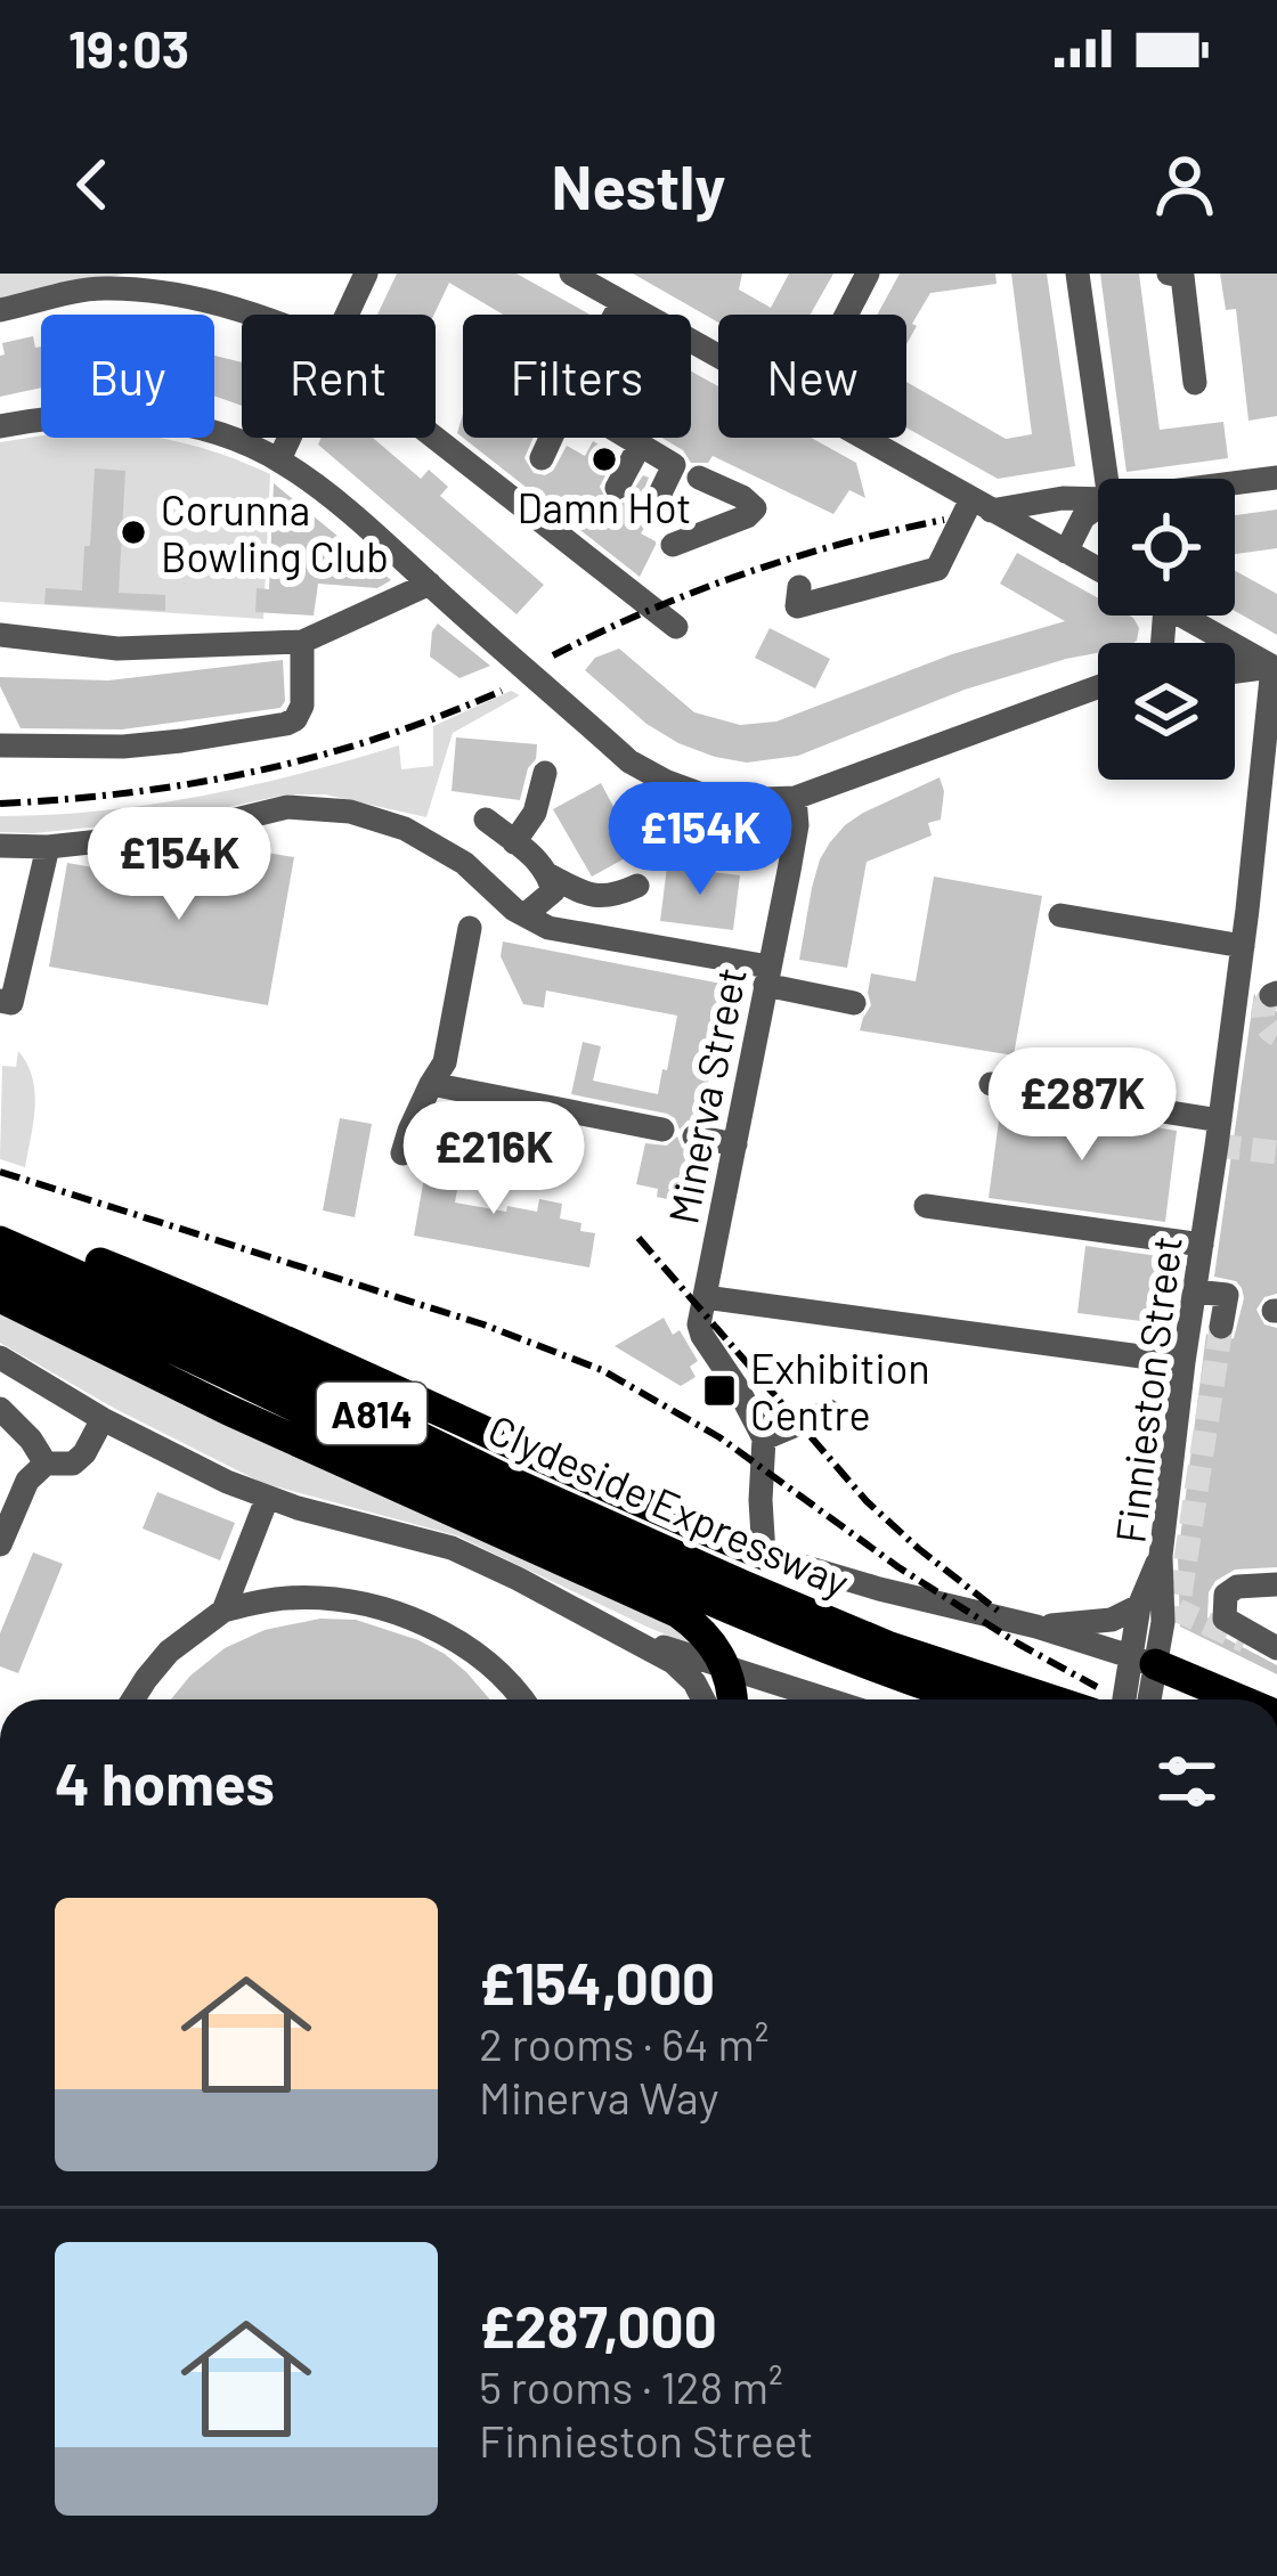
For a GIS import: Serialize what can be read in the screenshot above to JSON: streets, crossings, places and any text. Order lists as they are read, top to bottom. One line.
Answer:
{"streets":{"main road":["A814","Clydeside Expressway"],"street":["Minerva Street","Finnieston Street"]},"places":{"other":["Damn Hot","Corunna Bowling Club"],"transit":["Exhibition Centre"]},"page":{"status":"19:03","header":"Nestly","chip":["Buy","Rent","Filters","New"],"price":["£154K","£154K","£287K","£216K"],"heading":"4 homes","list":[{"name":"£154,000","note":"2 rooms · 64 m² · Minerva Way"},{"name":"£287,000","note":"5 rooms · 128 m² · Finnieston Street"}]}}
